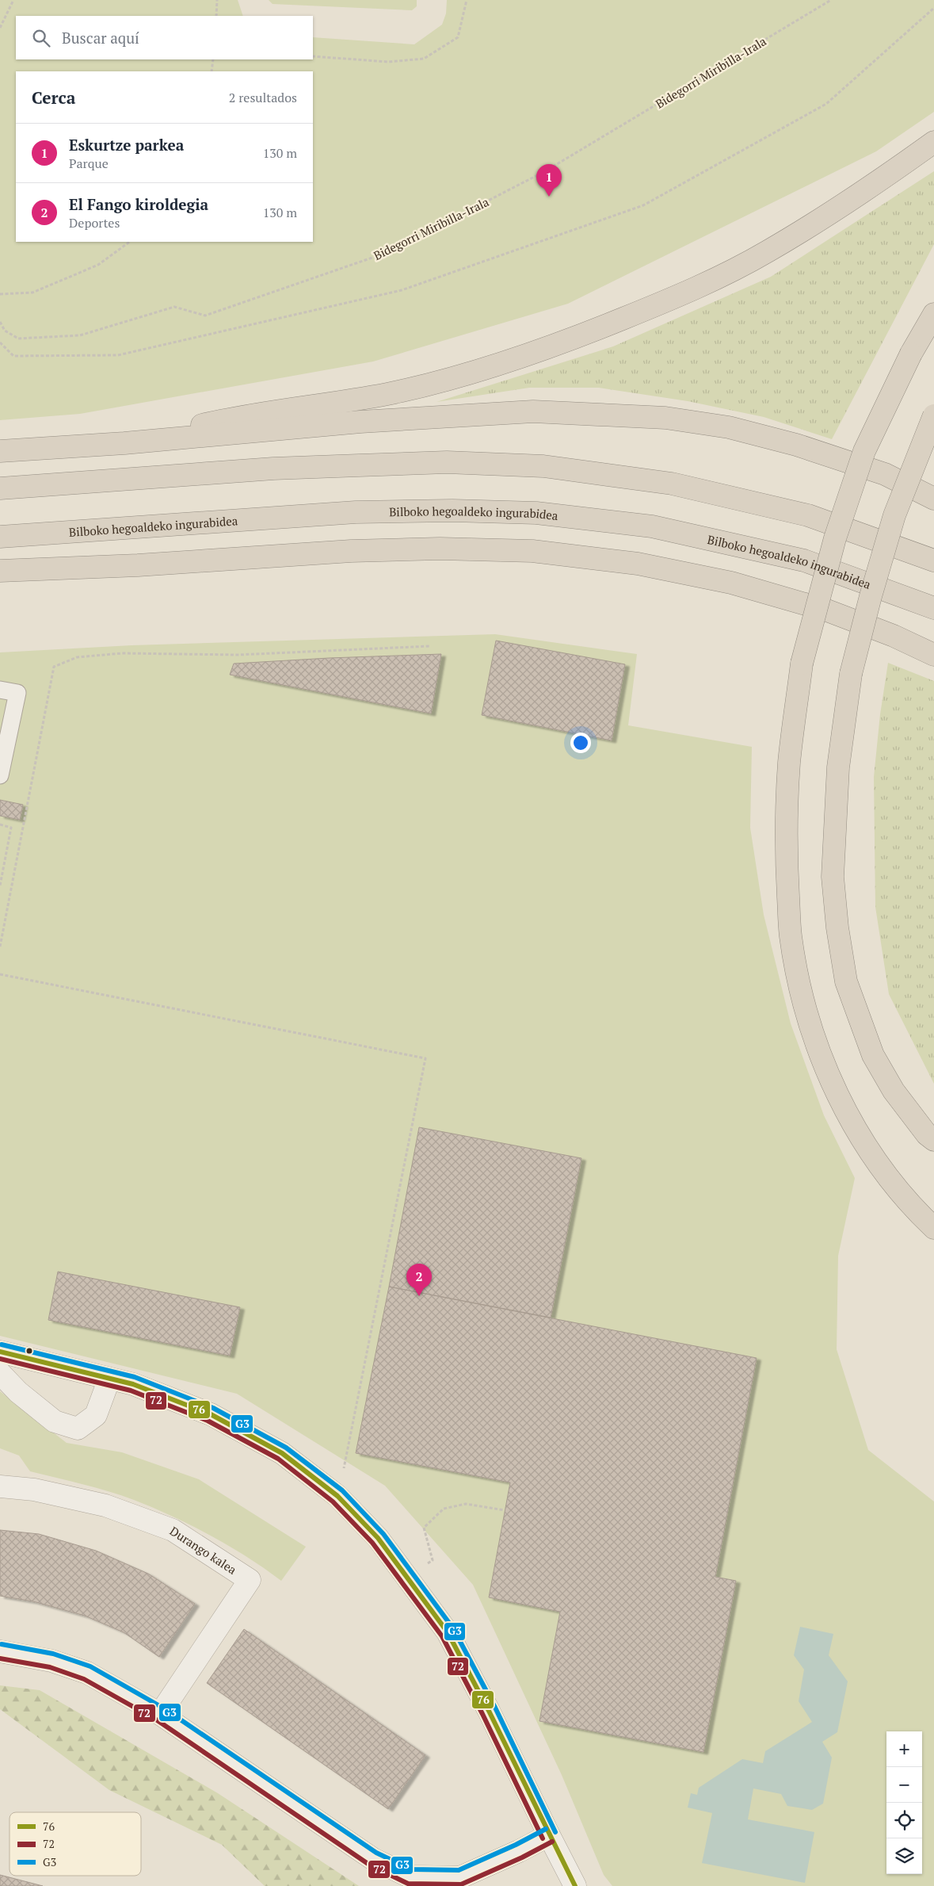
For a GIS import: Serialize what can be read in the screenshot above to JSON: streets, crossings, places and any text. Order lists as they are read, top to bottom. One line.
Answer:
{"streets":{"highway":["Bilboko hegoaldeko ingurabidea"],"street":["Durango kalea"],"path":["Bidegorri Miribilla-Irala"]},"lines":["transit line G3","transit line 76","transit line 72"],"legend":["76","72","G3"],"page":{"search":"Buscar aquí","heading":["Cerca","2 resultados"],"list":[{"mark":"1","name":"Eskurtze parkea","note":"Parque","value":"130 m"},{"mark":"2","name":"El Fango kiroldegia","note":"Deportes","value":"130 m"}],"pins":["1","2"],"map_buttons":["+","−"]}}
